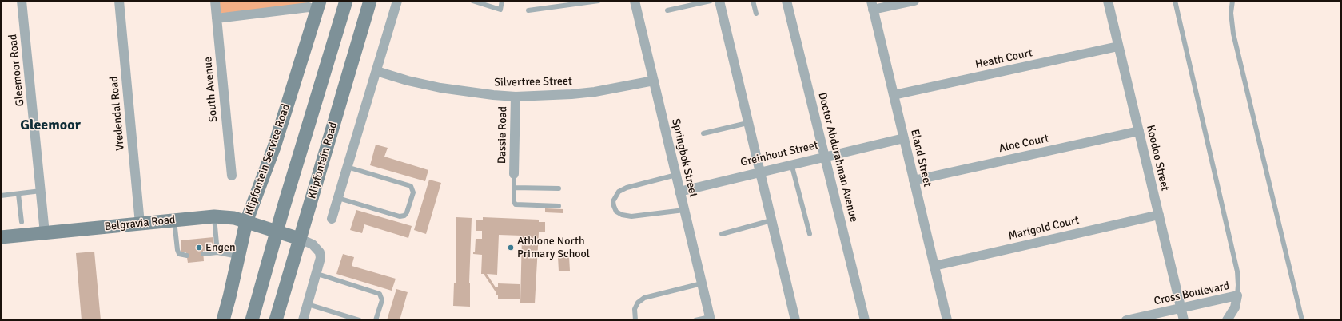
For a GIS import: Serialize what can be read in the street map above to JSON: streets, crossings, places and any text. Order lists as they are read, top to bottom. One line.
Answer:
{"streets":{"main road":["Klipfontein Service Road","Klipfontein Road","Belgravia Road"],"street":["Heath Court","Gleemoor Road","Silvertree Street","South Avenue","Vredendal Road","Dassie Road","Aloe Court","Greinhout Street","Doctor Abdurahman Avenue","Springbok Street","Eland Street","Koodoo Street","Marigold Court","Cross Boulevard"]},"crossings":[["Heath Court","Eland Street"],["Heath Court","Koodoo Street"],["Gleemoor Road","Belgravia Road"],["Silvertree Street","Dassie Road"],["Silvertree Street","Springbok Street"],["Vredendal Road","Belgravia Road"],["Aloe Court","Eland Street"],["Aloe Court","Koodoo Street"],["Greinhout Street","Doctor Abdurahman Avenue"],["Greinhout Street","Springbok Street"],["Greinhout Street","Eland Street"],["Eland Street","Marigold Court"],["Koodoo Street","Marigold Court"],["Koodoo Street","Cross Boulevard"],["Klipfontein Service Road","Belgravia Road"],["Klipfontein Road","Belgravia Road"]],"districts":["Gleemoor"],"places":["Engen","Athlone North Primary School"]}
